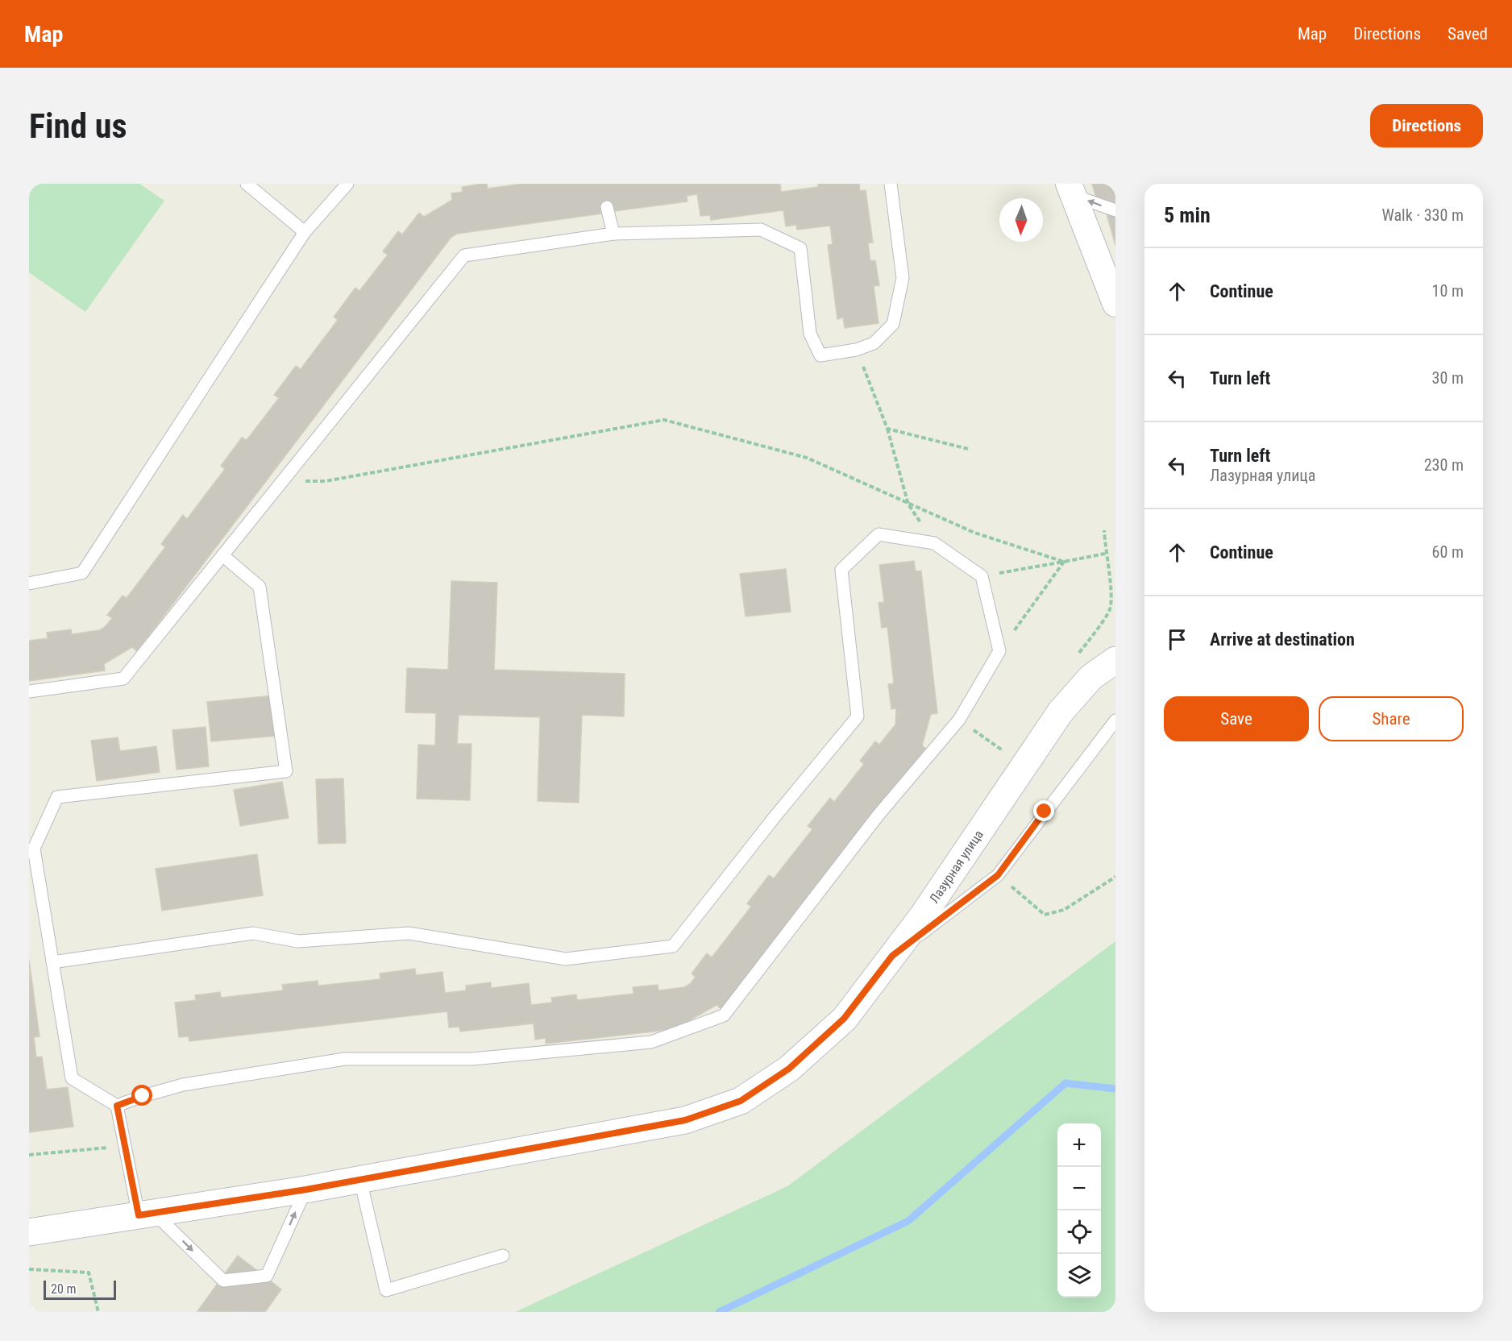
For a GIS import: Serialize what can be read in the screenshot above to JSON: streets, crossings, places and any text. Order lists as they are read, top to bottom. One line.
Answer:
{"streets":{"street":["Лазурная улица"]},"scale_bar":"20 m","north":"bottom","page":{"header":"Map","nav":["Map","Directions","Saved"],"buttons":["Directions",["Save","Share"]],"title":"Find us","heading":["5 min","Walk · 330 m"],"list":[["Continue","10 m"],["Turn left","30 m"],["Turn left","Лазурная улица","230 m"],["Continue","60 m"],"Arrive at destination"],"map_buttons":["+","−"],"scale":"20 m"}}
